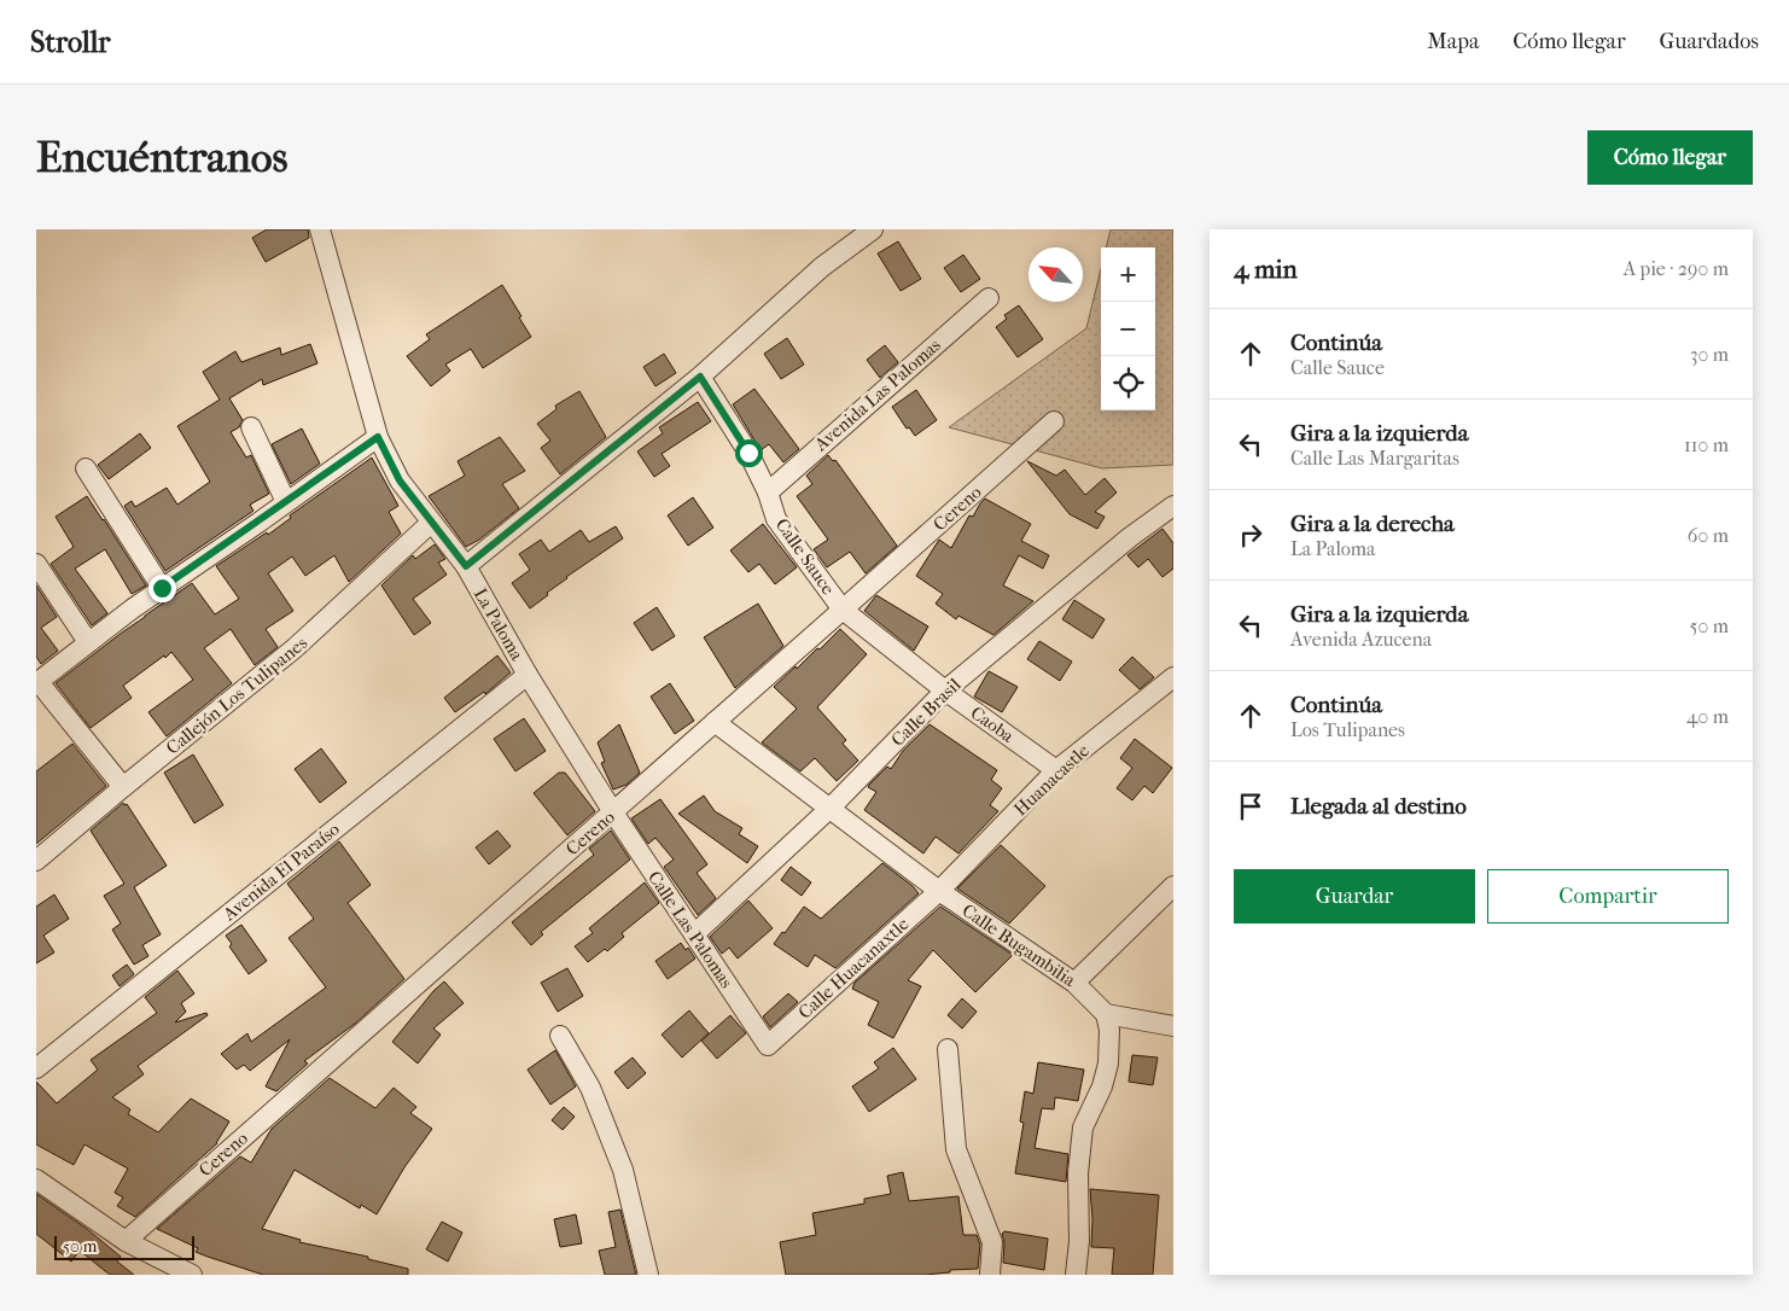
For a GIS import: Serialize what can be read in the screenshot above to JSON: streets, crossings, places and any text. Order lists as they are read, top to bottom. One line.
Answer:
{"streets":{"street":["Avenida Las Palomas","Cereno","Calle Sauce","La Paloma","Callejón Los Tulipanes","Calle Brasil","Caoba","Huanacastle","Avenida El Paraíso","Calle Las Palomas","Calle Bugambilia","Calle Huacanaxtle"]},"crossings":[["Avenida Las Palomas","Calle Sauce"],["Cereno","Calle Sauce"],["Cereno","La Paloma"],["Cereno","Caoba"],["Cereno","Calle Las Palomas"],["Cereno","Calle Bugambilia"],["Calle Sauce","Caoba"],["La Paloma","Callejón Los Tulipanes"],["La Paloma","Avenida El Paraíso"],["La Paloma","Calle Las Palomas"],["Calle Brasil","Caoba"],["Calle Brasil","Calle Las Palomas"],["Calle Brasil","Calle Bugambilia"],["Caoba","Huanacastle"],["Huanacastle","Calle Bugambilia"],["Huanacastle","Calle Huacanaxtle"],["Calle Las Palomas","Calle Huacanaxtle"],["Calle Bugambilia","Calle Huacanaxtle"]],"scale_bar":"50 m","north":"top left","page":{"header":"Strollr","nav":["Mapa","Cómo llegar","Guardados"],"buttons":["Cómo llegar",["Guardar","Compartir"]],"title":"Encuéntranos","heading":["4 min","A pie · 290 m"],"map_buttons":["+","−"],"list":[["Continúa","Calle Sauce","30 m"],["Gira a la izquierda","Calle Las Margaritas","110 m"],["Gira a la derecha","La Paloma","60 m"],["Gira a la izquierda","Avenida Azucena","50 m"],["Continúa","Los Tulipanes","40 m"],"Llegada al destino"],"scale":"50 m"}}
